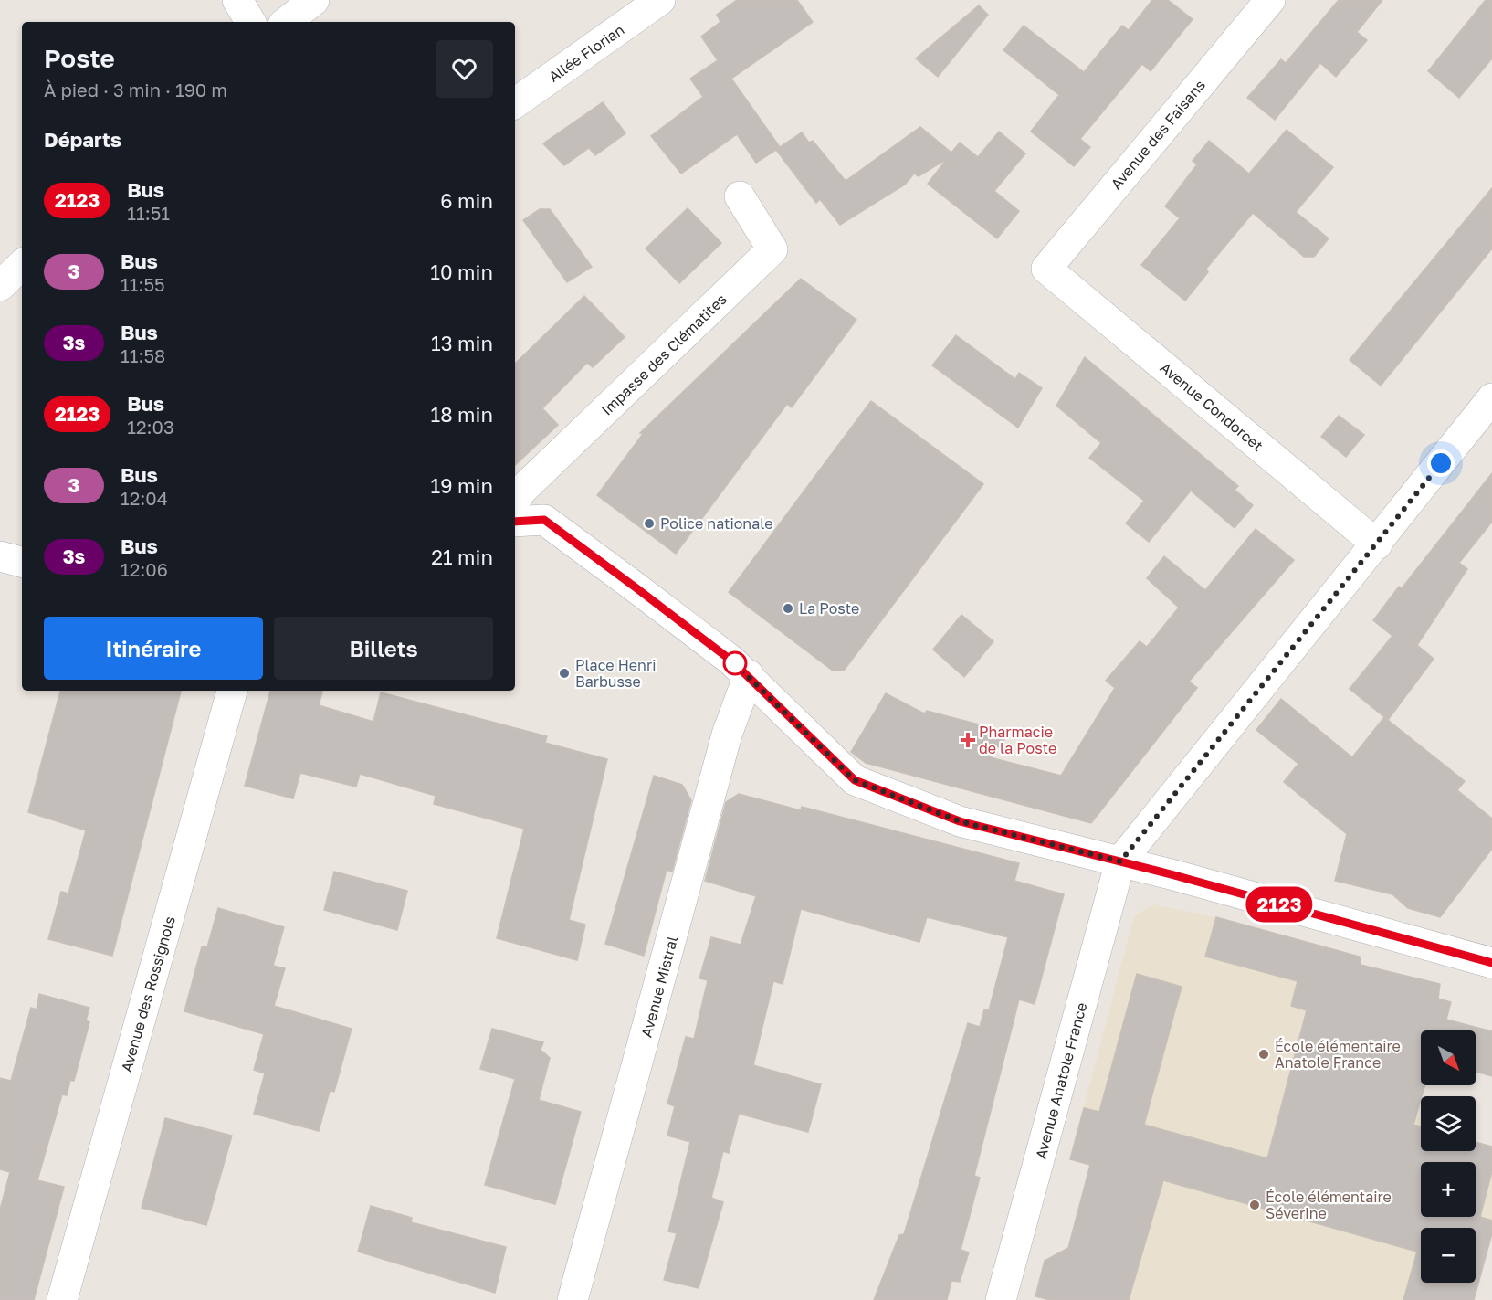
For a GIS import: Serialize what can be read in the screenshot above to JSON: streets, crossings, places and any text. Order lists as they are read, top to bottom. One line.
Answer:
{"streets":{"street":["Allée Florian","Avenue des Faisans","Impasse des Clématites","Avenue Condorcet","Avenue Mistral","Avenue des Rossignols","Avenue Anatole France"]},"crossings":[["Avenue des Faisans","Avenue Condorcet"]],"places":{"other":["Police nationale","La Poste","Place Henri Barbusse","École élémentaire Anatole France","École élémentaire Séverine"],"health":["Pharmacie de la Poste"]},"lines":["bus line 2123"],"north":"bottom right","page":{"on_map":"2123","heading":[["Poste","À pied · 3 min · 190 m"],"Départs"],"list":[{"mark":"2123","name":"Bus","note":"11:51","value":"6 min"},{"mark":"3","name":"Bus","note":"11:55","value":"10 min"},{"mark":"3s","name":"Bus","note":"11:58","value":"13 min"},{"mark":"2123","name":"Bus","note":"12:03","value":"18 min"},{"mark":"3","name":"Bus","note":"12:04","value":"19 min"},{"mark":"3s","name":"Bus","note":"12:06","value":"21 min"}],"buttons":["Itinéraire","Billets"],"map_buttons":["+","−"]}}
